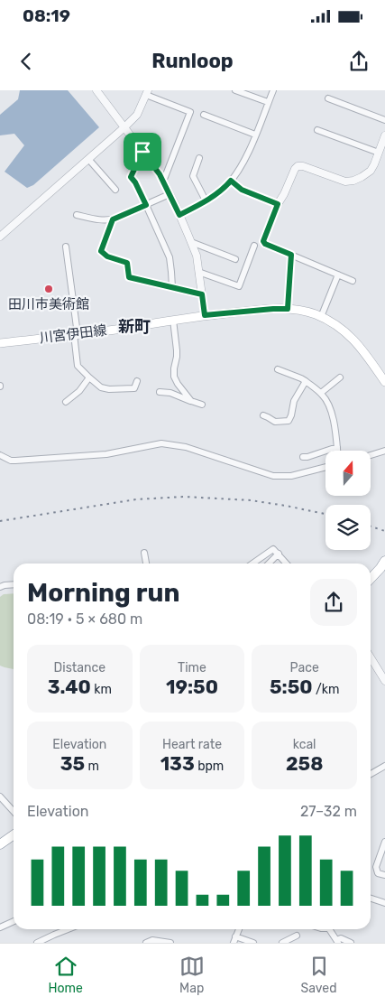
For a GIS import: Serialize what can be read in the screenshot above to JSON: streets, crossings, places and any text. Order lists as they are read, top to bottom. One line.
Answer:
{"streets":{"main road":["川宮伊田線"]},"districts":["新町"],"places":["田川市美術館"],"north":"top","page":{"status":"08:19","header":"Runloop","heading":["Morning run","08:19 · 5 × 680 m"],"stats":[["Distance","3.40 km"],["Time","19:50"],["Pace","5:50 /km"],["Elevation","35 m"],["Heart rate","133 bpm"],["kcal","258"]],"chart":["Elevation","27–32 m"],"tabs":["Home","Map","Saved"]}}
